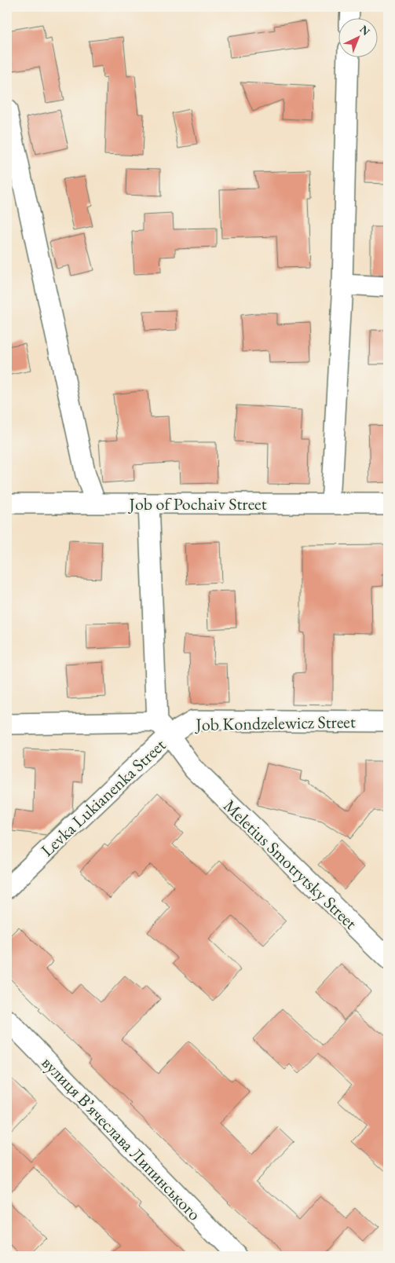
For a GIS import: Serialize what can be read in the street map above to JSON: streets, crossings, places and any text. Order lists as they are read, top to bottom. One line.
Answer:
{"streets":{"street":["Job of Pochaiv Street","Job Kondzelewicz Street","Levka Lukianenka Street","Meletius Smotrytsky Street","вулиця Вʼячеслава Липинського"]},"crossings":[["Job Kondzelewicz Street","Levka Lukianenka Street"],["Levka Lukianenka Street","Meletius Smotrytsky Street"]],"north":"top right"}
